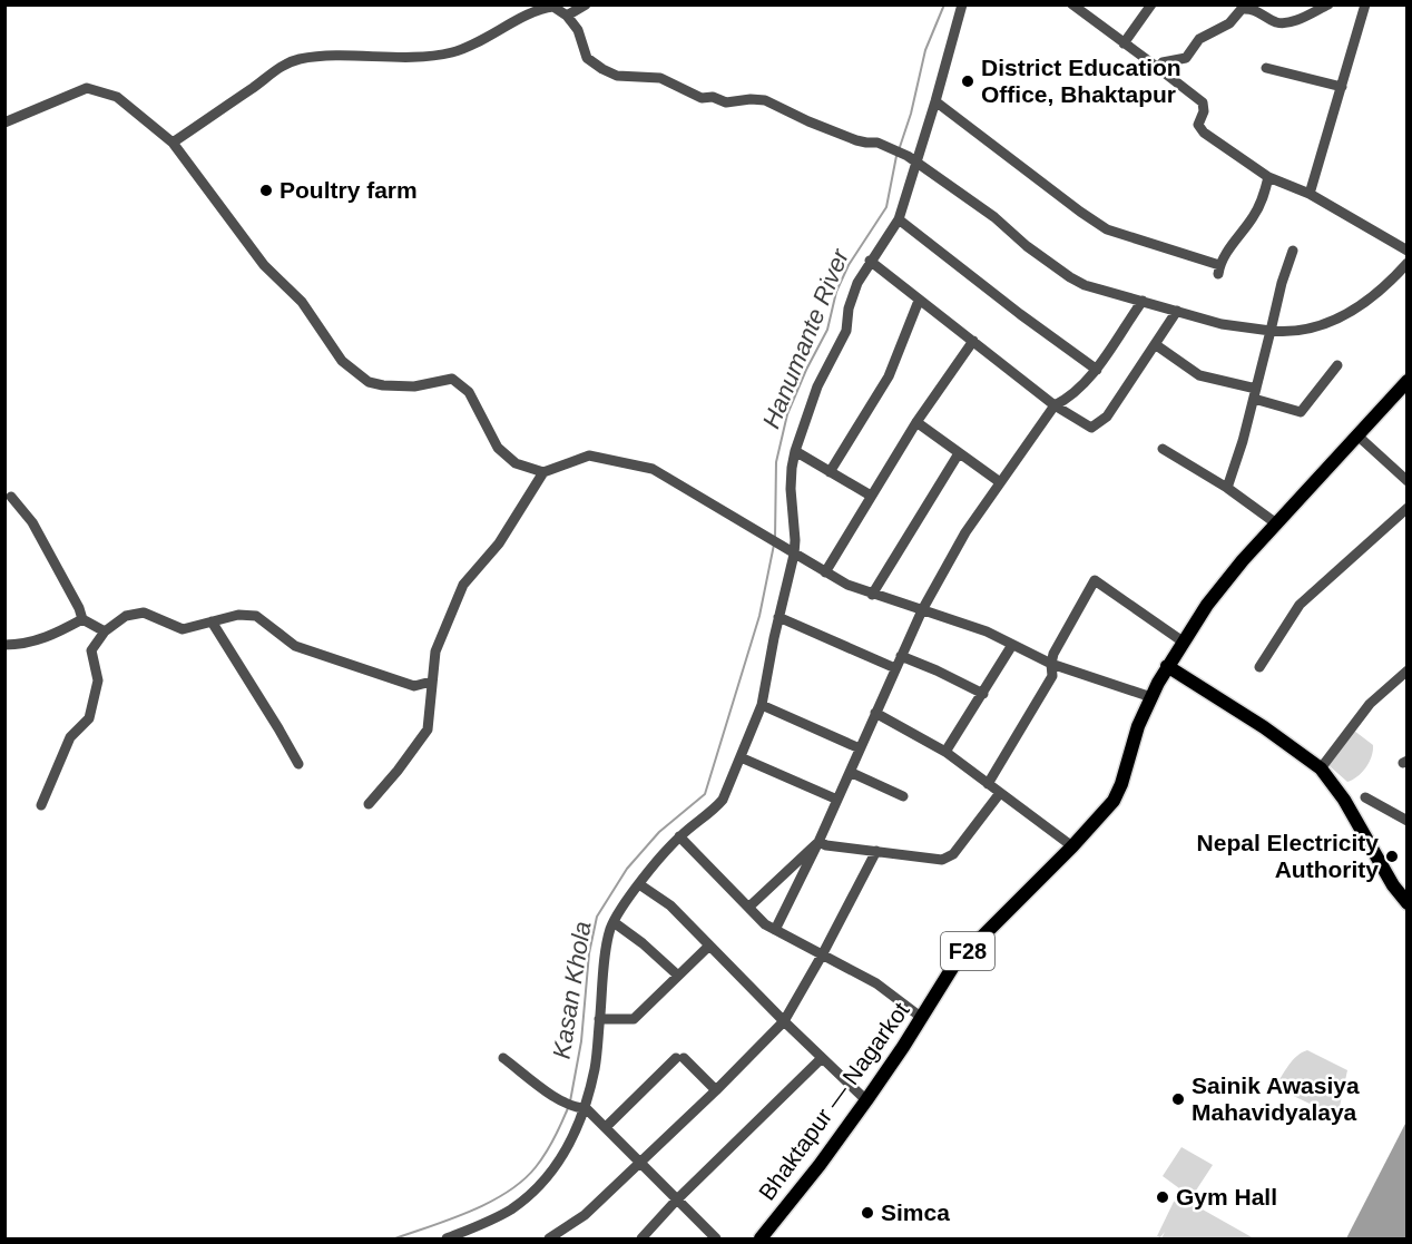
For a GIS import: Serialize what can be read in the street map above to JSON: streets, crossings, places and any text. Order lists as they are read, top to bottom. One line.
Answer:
{"streets":{"main road":["F28","Bhaktapur — Nagarkot"]},"crossings":[["F28","Bhaktapur — Nagarkot"]],"water":["Hanumante River","Kasan Khola"],"places":["District Education Office, Bhaktapur","Poultry farm","Nepal Electricity Authority","Sainik Awasiya Mahavidyalaya","Gym Hall","Simca"]}
